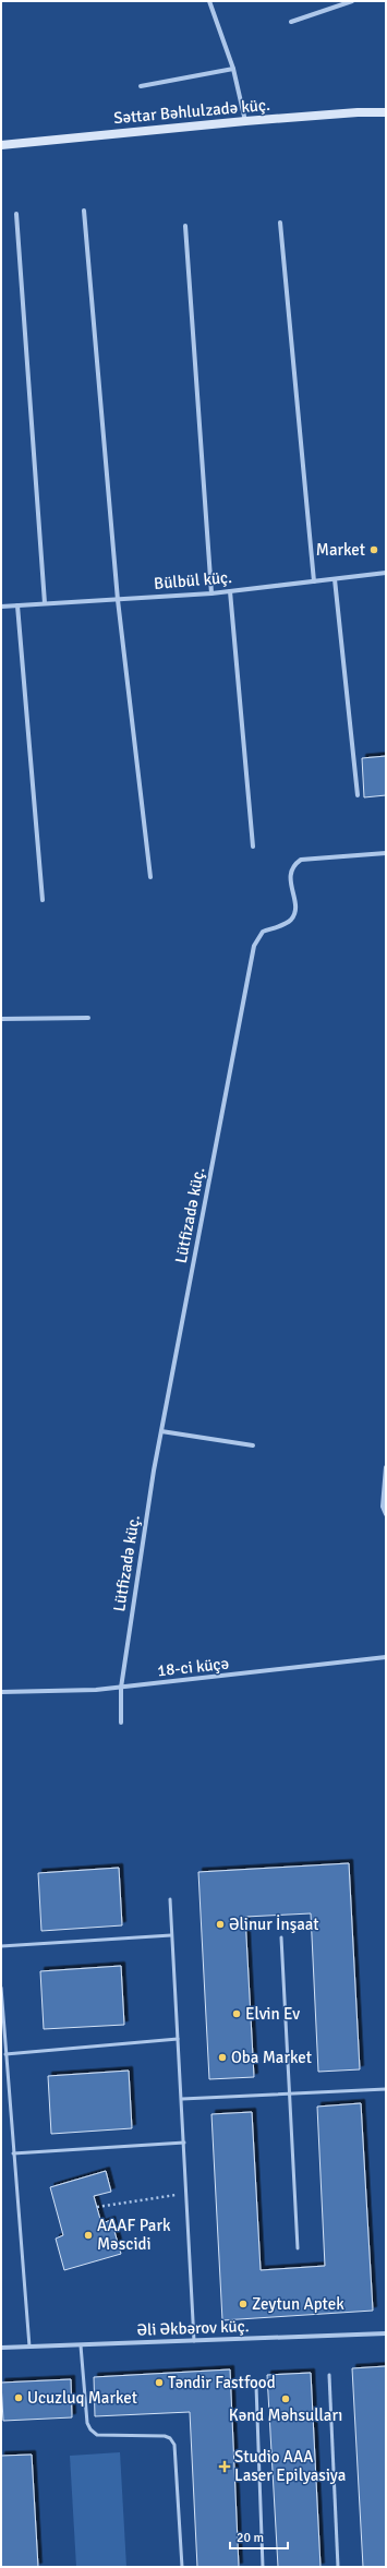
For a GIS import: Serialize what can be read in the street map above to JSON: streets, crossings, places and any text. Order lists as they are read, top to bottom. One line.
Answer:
{"streets":{"street":["Səttar Bəhlulzadə küç.","Bülbül küç.","Lütfizadə küç.","18-ci küçə","Əli Əkbərov küç."]},"crossings":[["Lütfizadə küç.","18-ci küçə"]],"places":{"other":["Market","Əlinur İnşaat","Elvin Ev","Oba Market","AAAF Park Məscidi","Zeytun Aptek","Təndir Fastfood","Ucuzluq Market","Kənd Məhsulları"],"health":["Studio AAA Laser Epilyasiya"]},"scale_bar":"20 m"}
